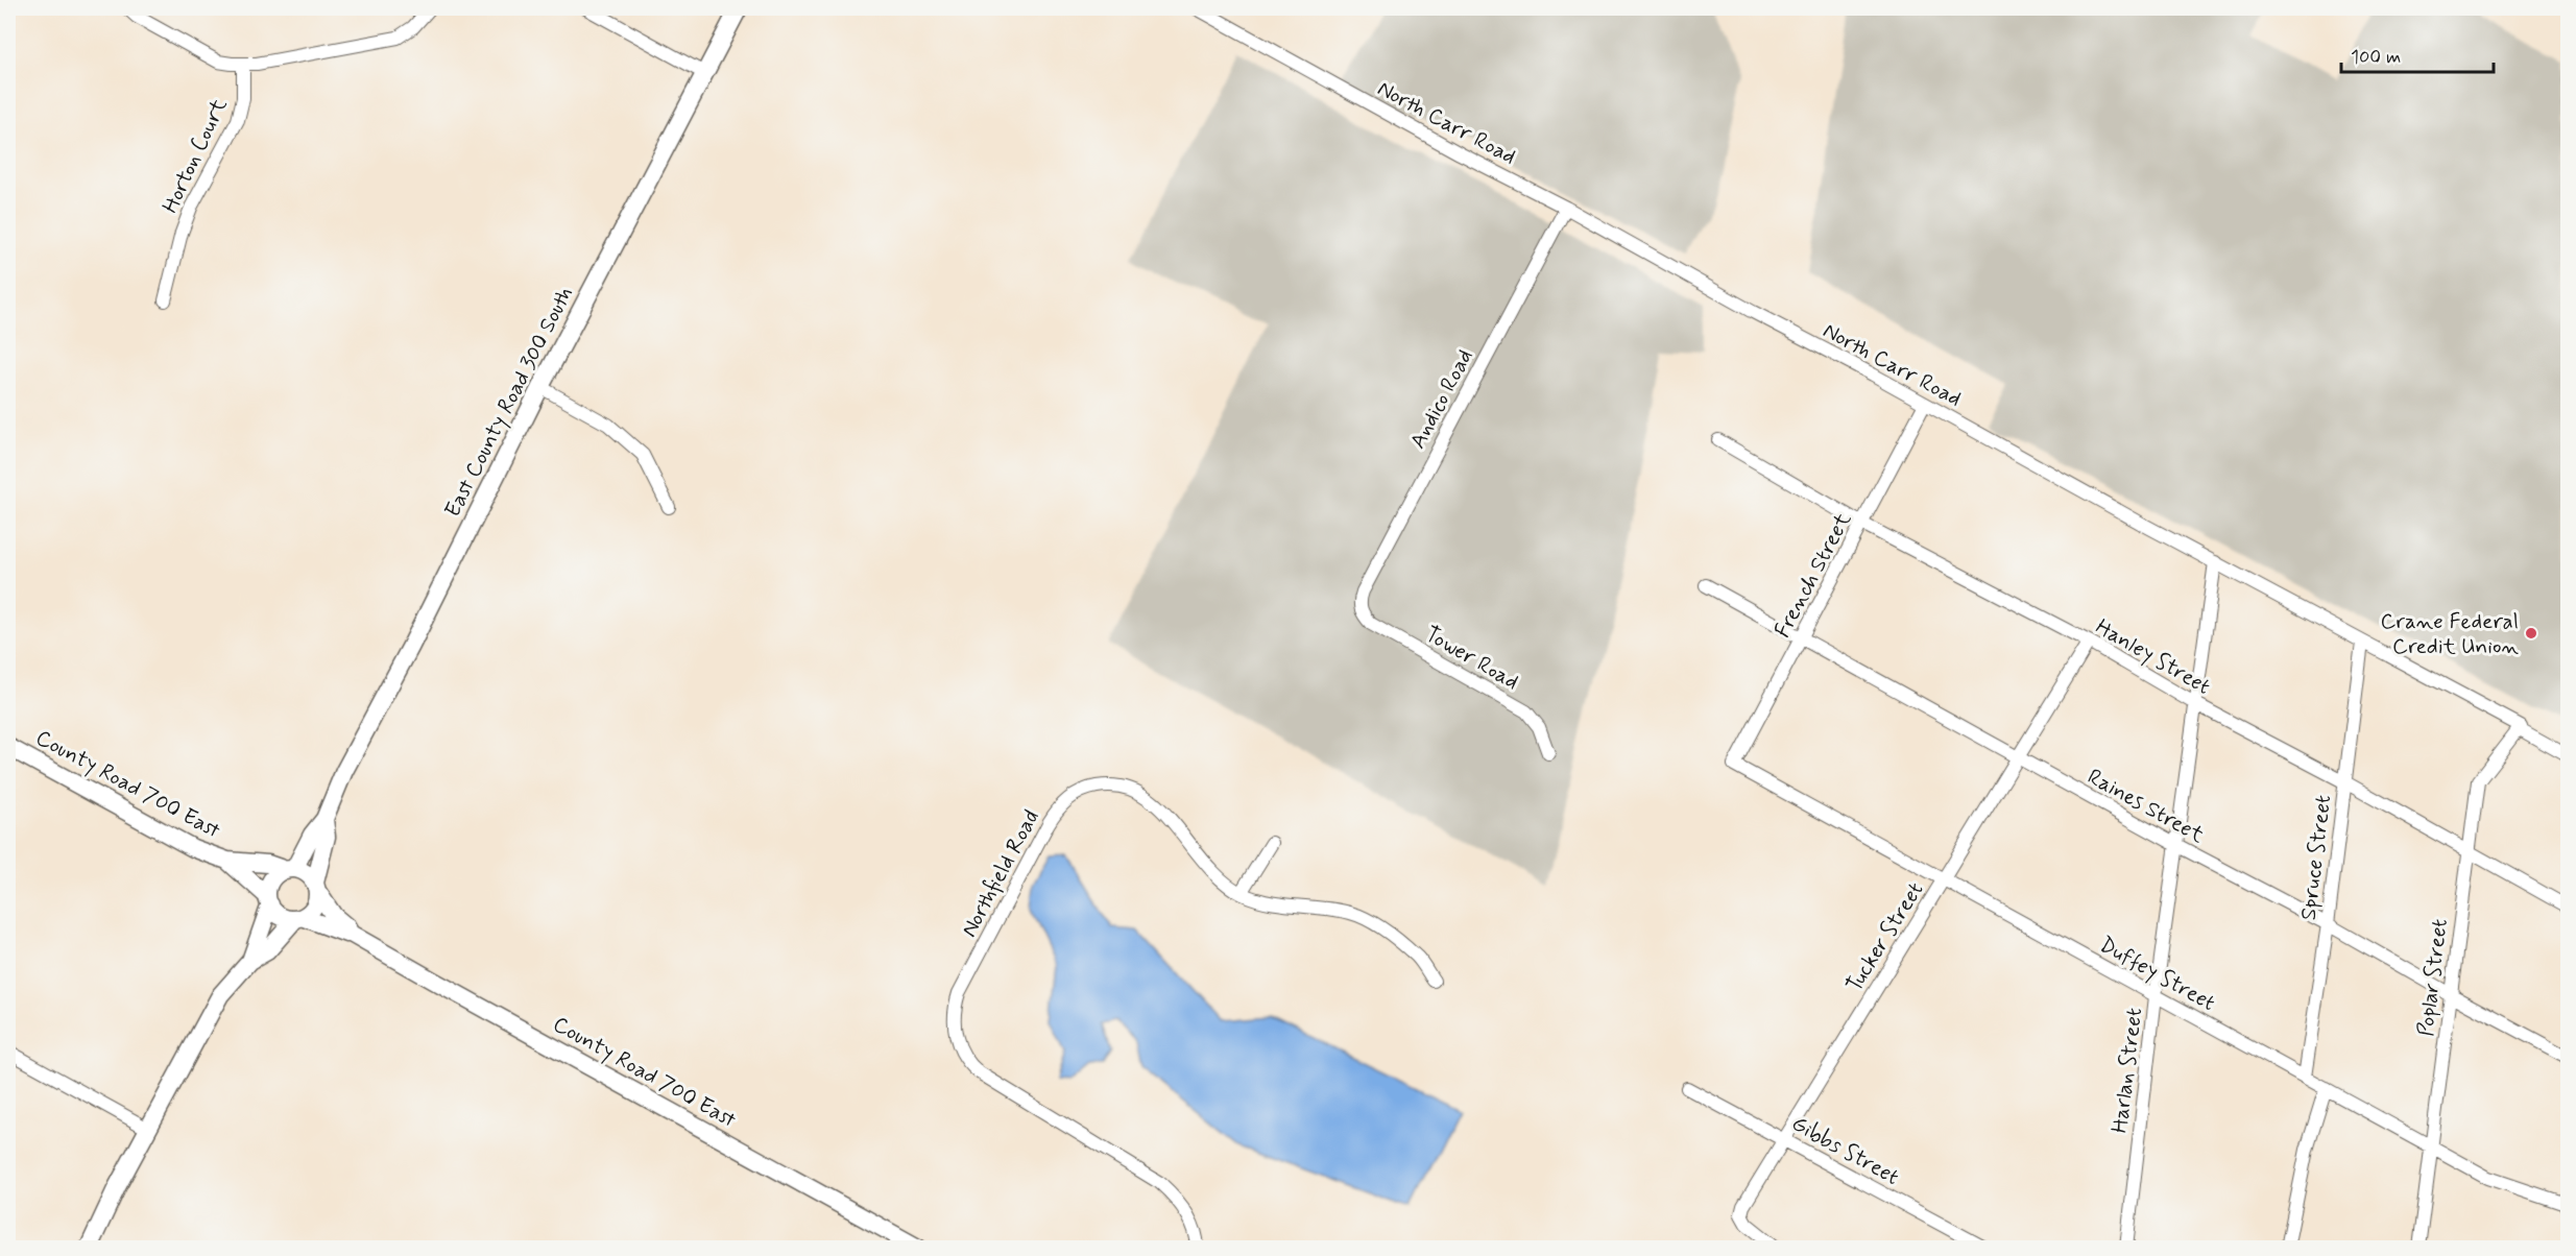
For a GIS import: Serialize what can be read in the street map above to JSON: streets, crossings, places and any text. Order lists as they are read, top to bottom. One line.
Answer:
{"streets":{"street":["North Carr Road","Horton Court","Andico Road","East County Road 300 South","French Street","Hanley Street","Tower Road","County Road 700 East","Raines Street","Spruce Street","Northfield Road","Tucker Street","Duffey Street","Poplar Street","Harlan Street","Gibbs Street"]},"crossings":[["North Carr Road","Andico Road"],["North Carr Road","French Street"],["North Carr Road","Spruce Street"],["North Carr Road","Poplar Street"],["North Carr Road","Harlan Street"],["Andico Road","Tower Road"],["East County Road 300 South","County Road 700 East"],["French Street","Hanley Street"],["French Street","Raines Street"],["French Street","Duffey Street"],["Hanley Street","Spruce Street"],["Hanley Street","Tucker Street"],["Hanley Street","Poplar Street"],["Hanley Street","Harlan Street"],["Raines Street","Spruce Street"],["Raines Street","Tucker Street"],["Raines Street","Poplar Street"],["Raines Street","Harlan Street"],["Spruce Street","Duffey Street"],["Tucker Street","Duffey Street"],["Tucker Street","Gibbs Street"],["Duffey Street","Poplar Street"],["Duffey Street","Harlan Street"]],"places":["Crane Federal Credit Union"],"scale_bar":"100 m"}
